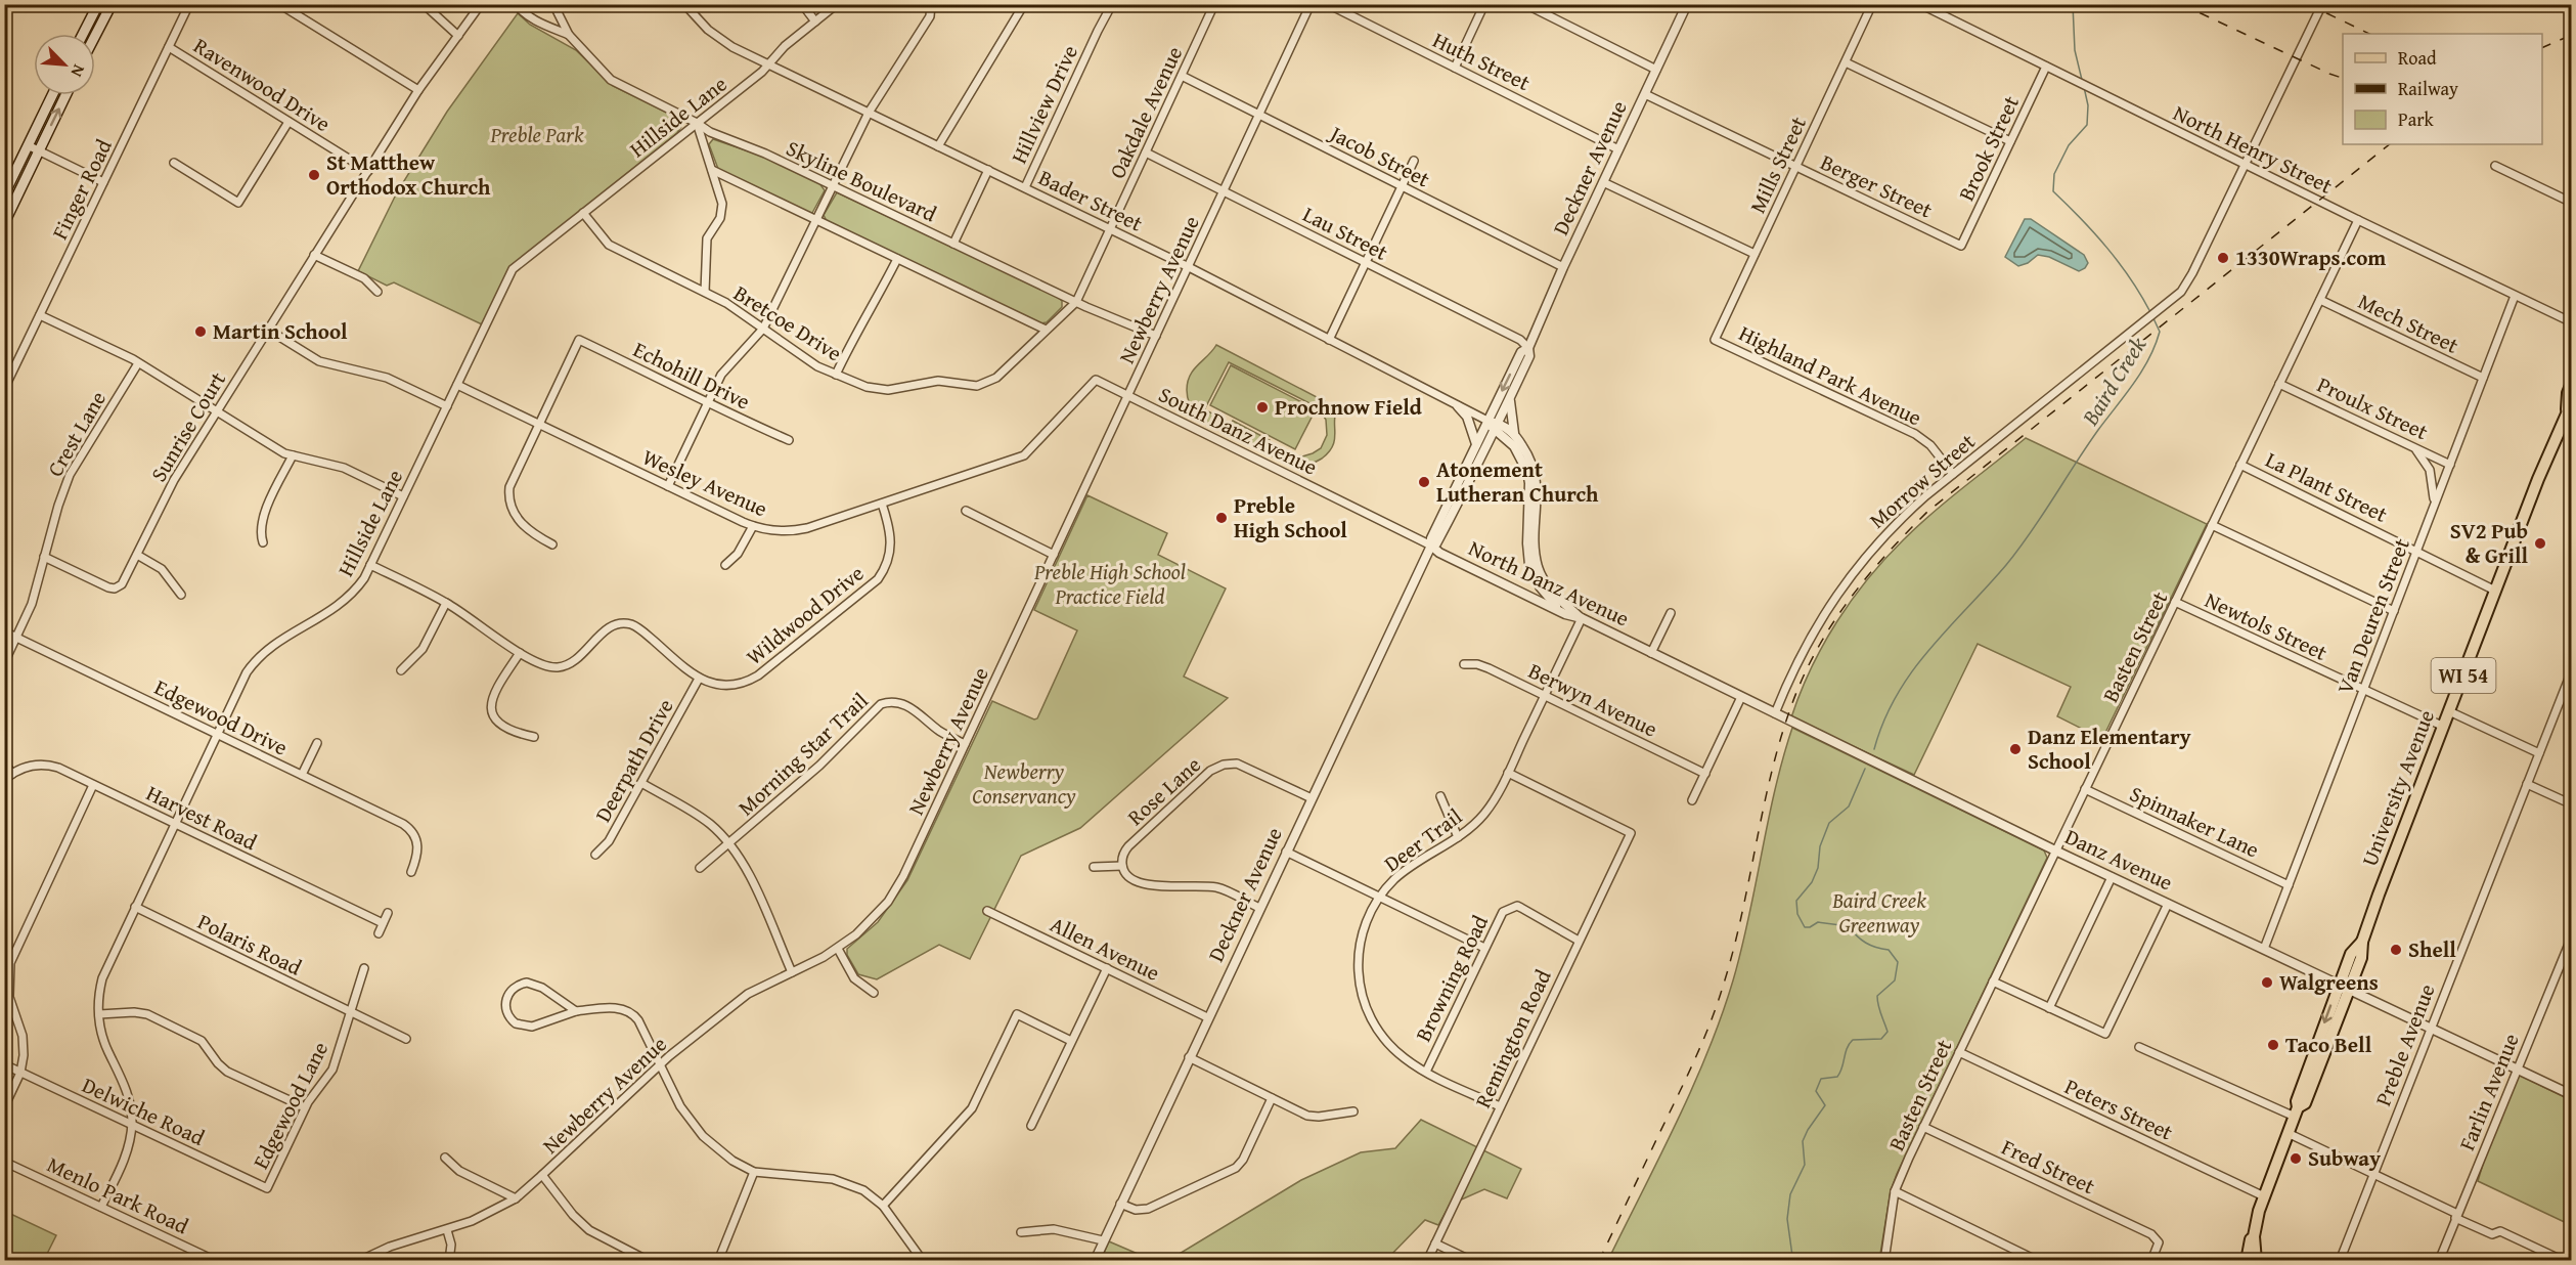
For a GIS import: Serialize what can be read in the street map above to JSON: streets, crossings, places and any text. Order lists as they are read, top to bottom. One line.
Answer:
{"streets":{"main road":["WI 54","University Avenue"],"street":["Huth Street","Ravenwood Drive","Hillview Drive","Oakdale Avenue","Hillside Lane","Brook Street","North Henry Street","Jacob Street","Mills Street","Deckner Avenue","Skyline Boulevard","Berger Street","Finger Road","Bader Street","Lau Street","Newberry Avenue","Bretcoe Drive","Mech Street","Echohill Drive","Highland Park Avenue","Proulx Street","Sunrise Court","South Danz Avenue","Crest Lane","Morrow Street","Wesley Avenue","La Plant Street","North Danz Avenue","Wildwood Drive","Van Deuren Street","Newtols Street","Basten Street","Berwyn Avenue","Edgewood Drive","Morning Star Trail","Deerpath Drive","Rose Lane","Harvest Road","Spinnaker Lane","Deer Trail","Danz Avenue","Polaris Road","Allen Avenue","Browning Road","Remington Road","Preble Avenue","Farlin Avenue","Edgewood Lane","Peters Street","Delwiche Road","Fred Street","Menlo Park Road"]},"crossings":[["Huth Street","Deckner Avenue"],["Ravenwood Drive","Finger Road"],["Ravenwood Drive","Sunrise Court"],["Hillview Drive","Bader Street"],["Oakdale Avenue","Jacob Street"],["Oakdale Avenue","Skyline Boulevard"],["Oakdale Avenue","Bader Street"],["Oakdale Avenue","Lau Street"],["Oakdale Avenue","Bretcoe Drive"],["Hillside Lane","Skyline Boulevard"],["Hillside Lane","Bader Street"],["Hillside Lane","Bretcoe Drive"],["Hillside Lane","Wesley Avenue"],["Hillside Lane","Wildwood Drive"],["Hillside Lane","Edgewood Drive"],["Hillside Lane","Harvest Road"],["Hillside Lane","Polaris Road"],["Hillside Lane","Delwiche Road"],["Hillside Lane","Menlo Park Road"],["Brook Street","North Henry Street"],["Brook Street","Berger Street"],["North Henry Street","Morrow Street"],["North Henry Street","Van Deuren Street"],["North Henry Street","Basten Street"],["Jacob Street","Deckner Avenue"],["Jacob Street","Newberry Avenue"],["Mills Street","Berger Street"],["Mills Street","Highland Park Avenue"],["Deckner Avenue","Berger Street"],["Deckner Avenue","Bader Street"],["Deckner Avenue","Lau Street"],["Deckner Avenue","South Danz Avenue"],["Deckner Avenue","North Danz Avenue"],["Deckner Avenue","Rose Lane"],["Deckner Avenue","Allen Avenue"],["Skyline Boulevard","Newberry Avenue"],["Skyline Boulevard","Bretcoe Drive"],["Bader Street","Newberry Avenue"],["Lau Street","Newberry Avenue"],["Newberry Avenue","South Danz Avenue"],["Newberry Avenue","Morning Star Trail"],["Mech Street","Van Deuren Street"],["Mech Street","Basten Street"],["Echohill Drive","Wesley Avenue"],["Highland Park Avenue","Morrow Street"],["Proulx Street","Van Deuren Street"],["Proulx Street","Basten Street"],["Sunrise Court","Crest Lane"],["South Danz Avenue","Wesley Avenue"],["South Danz Avenue","North Danz Avenue"],["Crest Lane","Edgewood Drive"],["Morrow Street","Danz Avenue"],["Wesley Avenue","Wildwood Drive"],["La Plant Street","Van Deuren Street"],["La Plant Street","Basten Street"],["La Plant Street","University Avenue"],["North Danz Avenue","Deer Trail"],["North Danz Avenue","Danz Avenue"],["Wildwood Drive","Deerpath Drive"],["Van Deuren Street","Newtols Street"],["Van Deuren Street","Spinnaker Lane"],["Van Deuren Street","Danz Avenue"],["Newtols Street","Basten Street"],["Newtols Street","University Avenue"],["Basten Street","Spinnaker Lane"],["Basten Street","Danz Avenue"],["Basten Street","Peters Street"],["Basten Street","Fred Street"],["Berwyn Avenue","Deer Trail"],["University Avenue","Danz Avenue"],["University Avenue","Peters Street"],["Deer Trail","Browning Road"],["Deer Trail","Remington Road"],["Danz Avenue","Preble Avenue"],["Danz Avenue","Farlin Avenue"],["Polaris Road","Edgewood Lane"],["Browning Road","Remington Road"],["Edgewood Lane","Delwiche Road"]],"water":["Baird Creek"],"parks":["Preble Park","Preble High School Practice Field","Newberry Conservancy","Baird Creek Greenway"],"places":["St Matthew Orthodox Church","1330Wraps.com","Martin School","Prochnow Field","Atonement Lutheran Church","Preble High School","SV2 Pub & Grill","Danz Elementary School","Shell","Walgreens","Taco Bell","Subway"],"legend":["Road","Railway","Park"],"north":"bottom right"}
